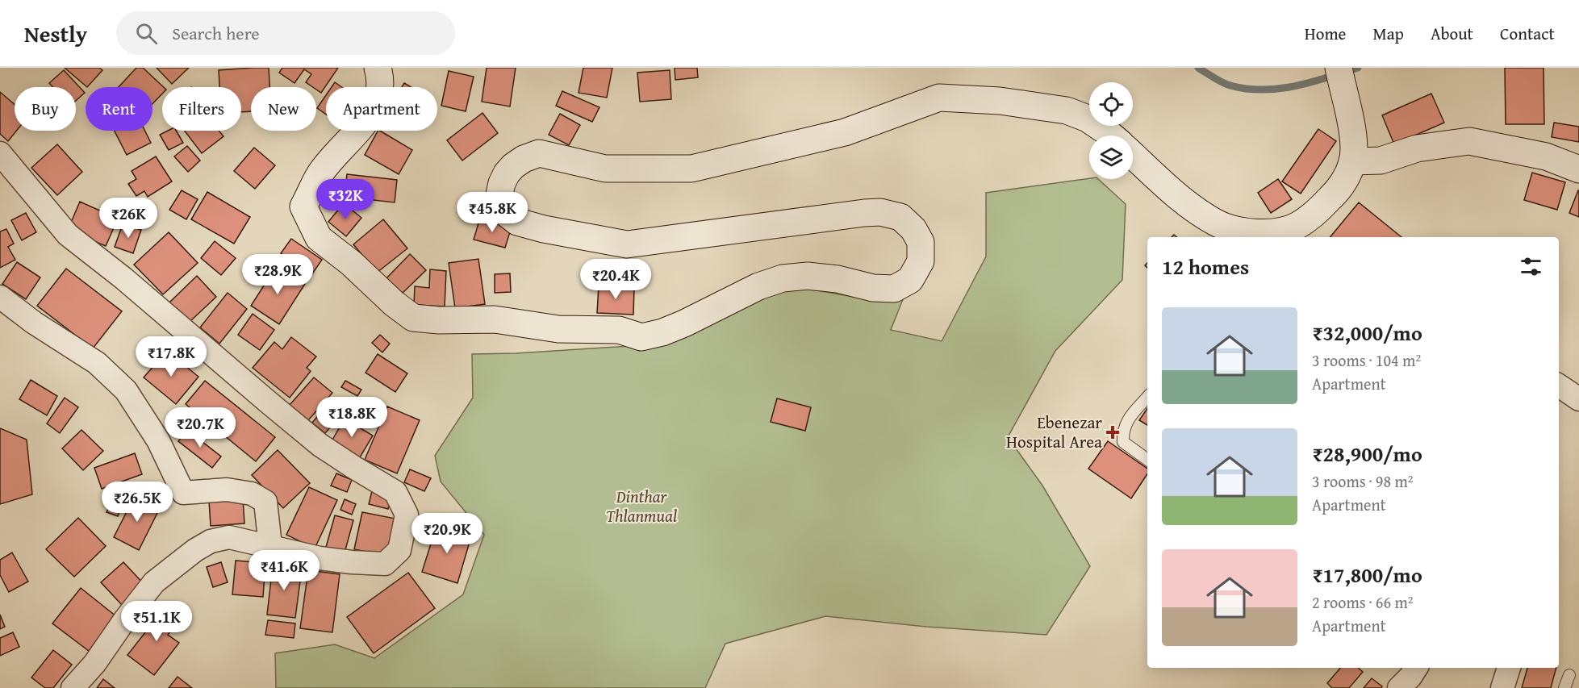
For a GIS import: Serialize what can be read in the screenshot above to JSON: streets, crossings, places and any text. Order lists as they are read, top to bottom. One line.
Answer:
{"parks":["Dinthar Thlanmual"],"places":{"health":["Ebenezar Hospital Area"]},"page":{"header":"Nestly","search":"Search here","nav":["Home","Map","About","Contact"],"chip":["Buy","Rent","Filters","New","Apartment"],"price":["₹32K","₹45.8K","₹26K","₹28.9K","₹20.4K","₹17.8K","₹18.8K","₹20.7K","₹26.5K","₹20.9K","₹41.6K","₹51.1K"],"heading":"12 homes","list":[{"name":"₹32,000/mo","note":"3 rooms · 104 m² · Apartment"},{"name":"₹28,900/mo","note":"3 rooms · 98 m² · Apartment"},{"name":"₹17,800/mo","note":"2 rooms · 66 m² · Apartment"}]}}
